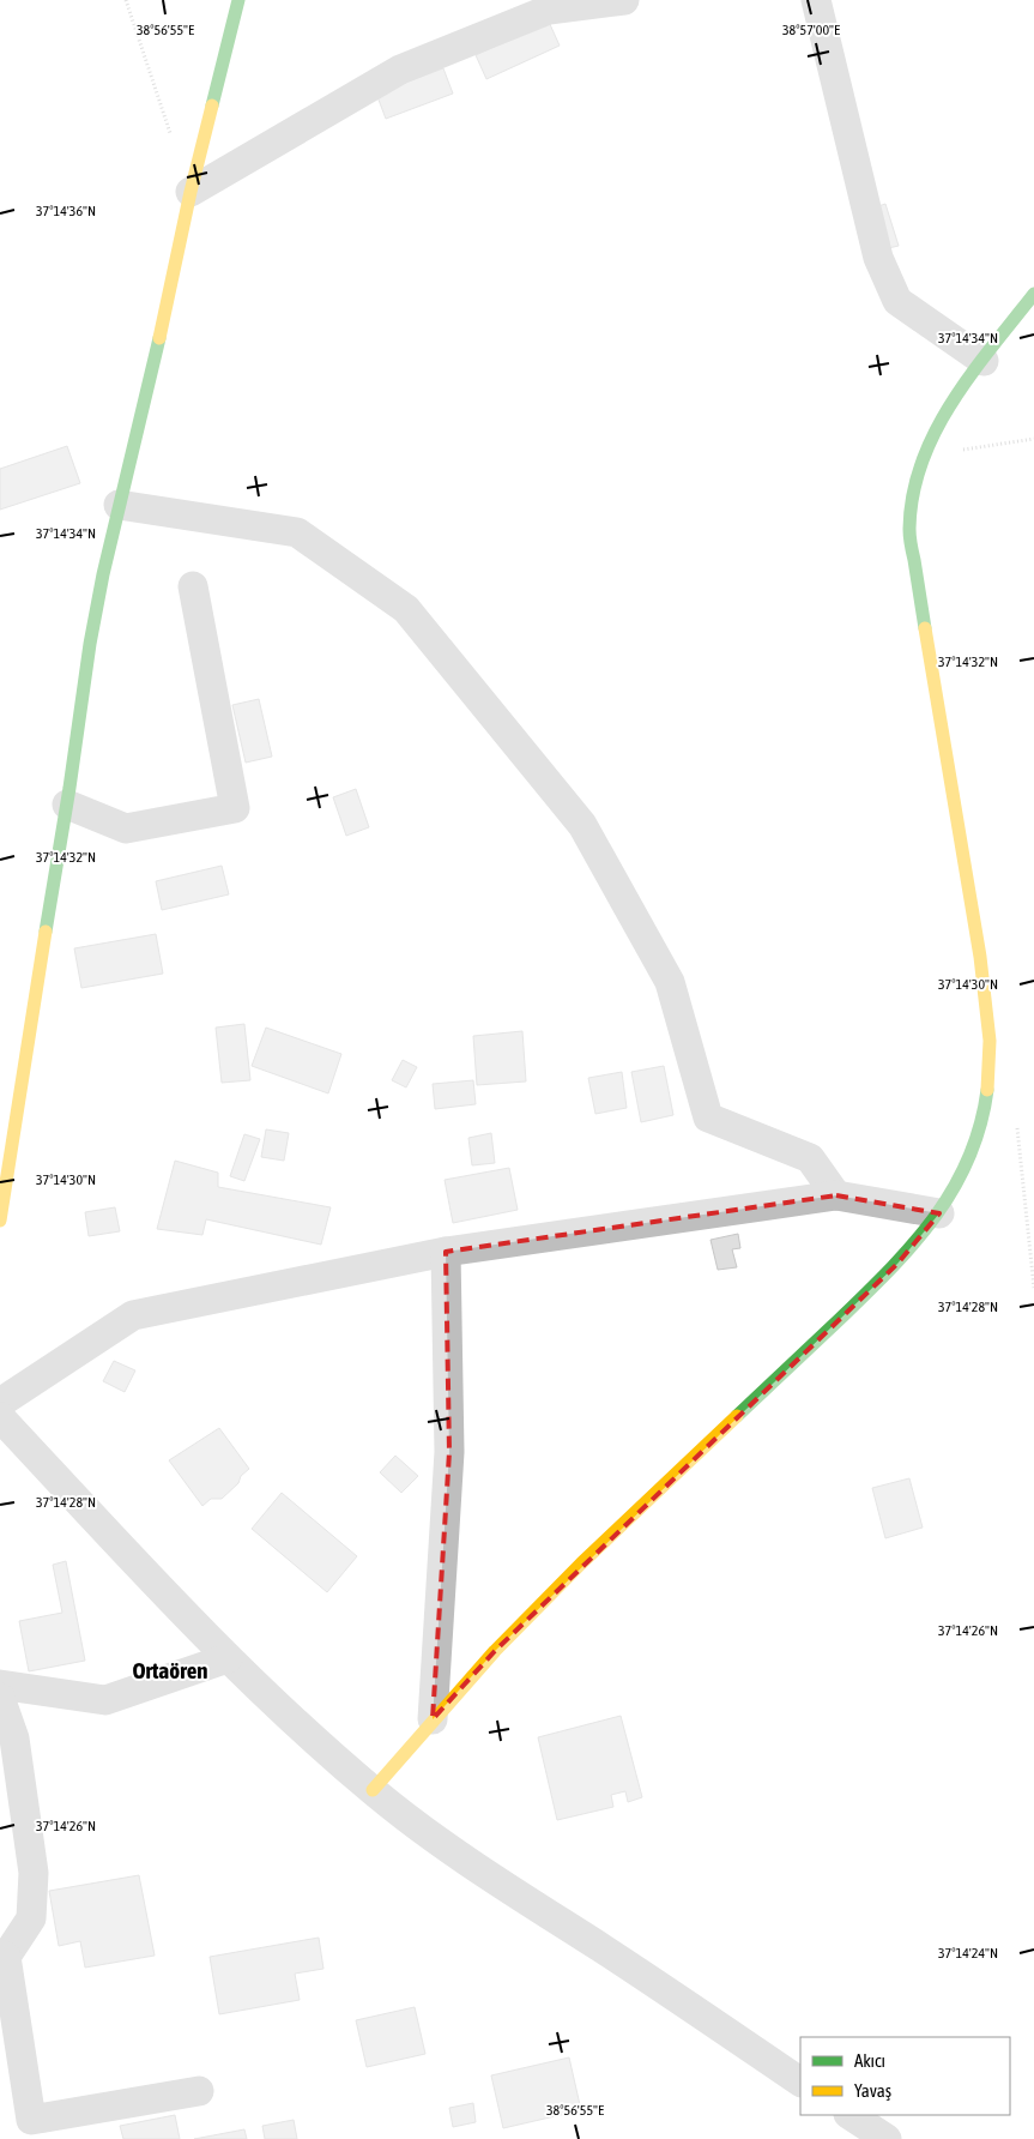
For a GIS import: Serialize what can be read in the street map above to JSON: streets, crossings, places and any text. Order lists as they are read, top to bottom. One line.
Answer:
{"districts":["Ortaören"],"legend":["Akıcı","Yavaş"],"coordinates":["38°56'55\"E","38°57'00\"E","37°14'36\"N","37°14'34\"N","37°14'32\"N","37°14'30\"N","37°14'28\"N","37°14'26\"N","37°14'24\"N"]}
